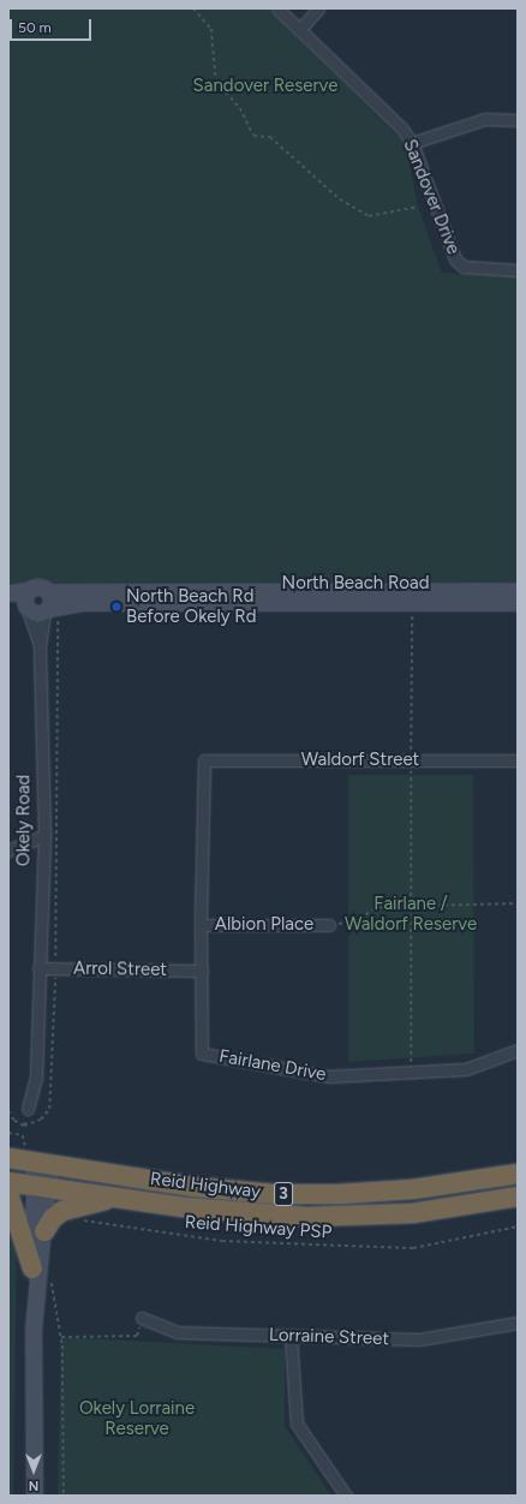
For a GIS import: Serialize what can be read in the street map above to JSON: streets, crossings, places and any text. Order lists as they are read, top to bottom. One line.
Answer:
{"streets":{"highway":["Reid Highway","3"],"main road":["North Beach Road"],"street":["Sandover Drive","Waldorf Street","Okely Road","Albion Place","Arrol Street","Fairlane Drive","Lorraine Street"],"path":["Reid Highway PSP"]},"crossings":[["North Beach Road","Okely Road"],["Waldorf Street","Fairlane Drive"],["Okely Road","Arrol Street"],["Albion Place","Fairlane Drive"],["Arrol Street","Fairlane Drive"]],"parks":["Sandover Reserve","Fairlane / Waldorf Reserve","Okely Lorraine Reserve"],"places":["North Beach Rd Before Okely Rd"],"scale_bar":"50 m","north":"bottom"}
